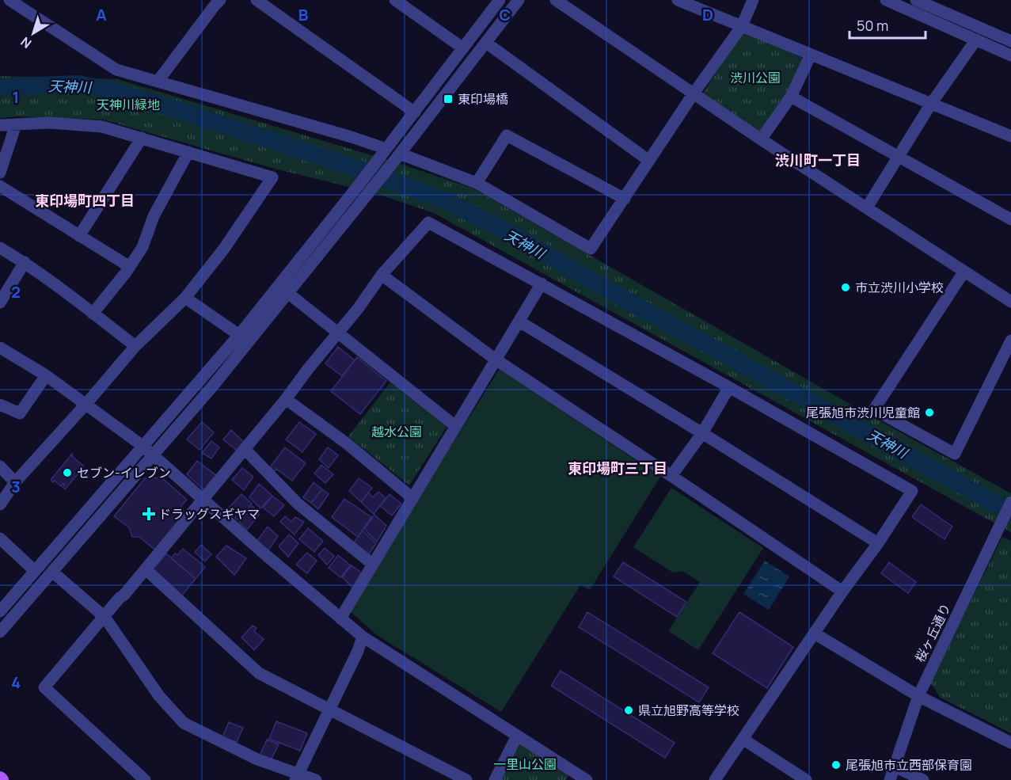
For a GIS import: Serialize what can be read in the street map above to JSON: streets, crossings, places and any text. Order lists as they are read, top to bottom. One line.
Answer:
{"streets":{"street":["桜ヶ丘通り"]},"districts":["渋川町一丁目","東印場町四丁目","東印場町三丁目"],"water":["天神川"],"parks":["渋川公園","天神川緑地","越水公園","一里山公園"],"places":{"transit":["東印場橋"],"other":["市立渋川小学校","尾張旭市渋川児童館","セブン-イレブン","県立旭野高等学校","尾張旭市立西部保育園"],"health":["ドラッグスギヤマ"]},"scale_bar":"50 m","north":"bottom left","grid":{"columns":["A","B","C","D"],"rows":["1","2","3","4"]}}
